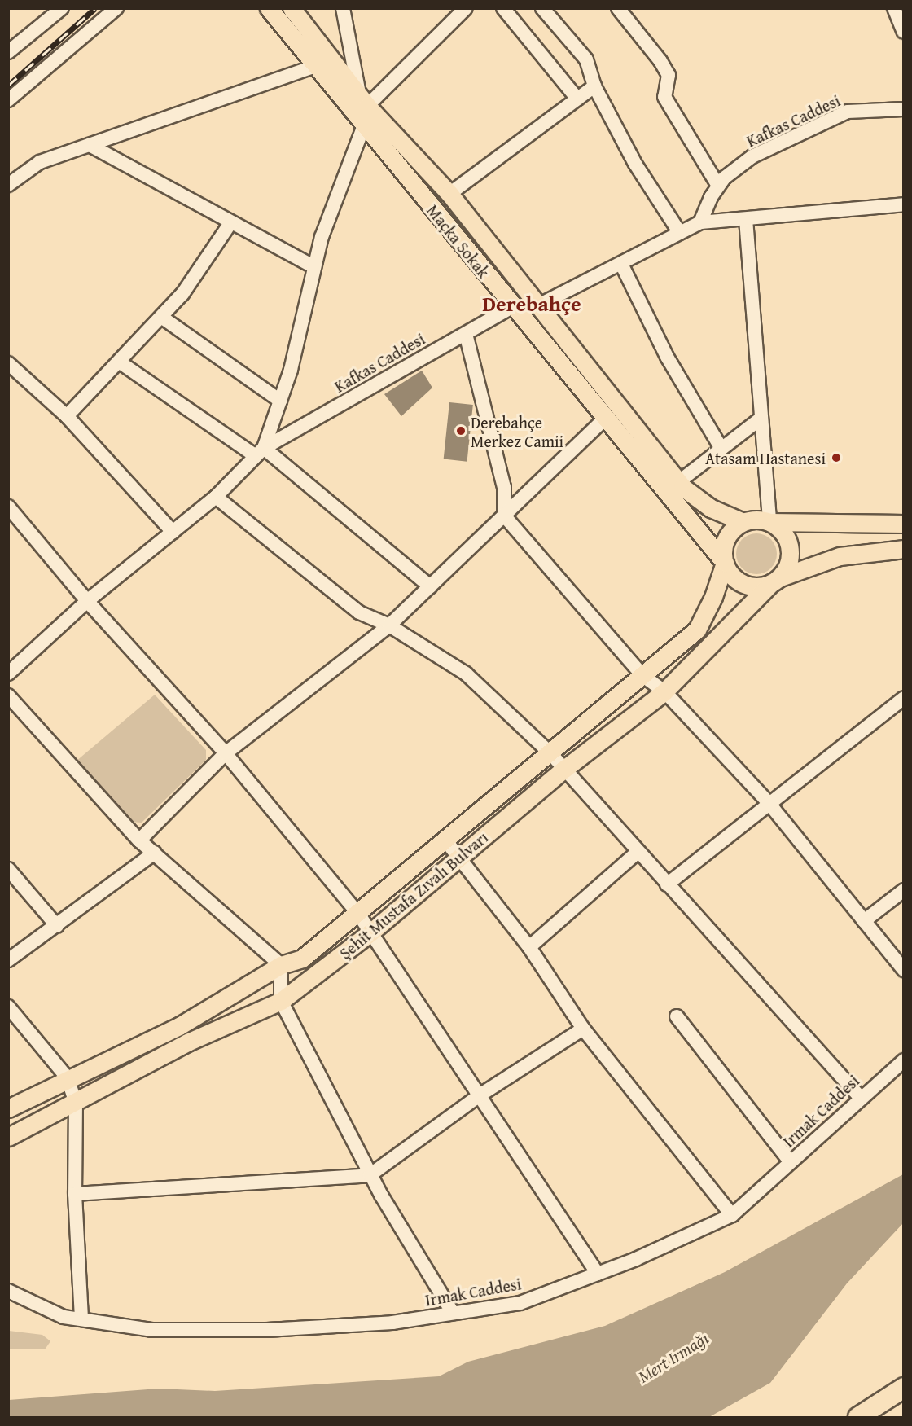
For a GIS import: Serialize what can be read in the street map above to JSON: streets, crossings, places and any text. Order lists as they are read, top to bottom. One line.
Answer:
{"streets":{"main road":["Maçka Sokak","Şehit Mustafa Zıvalı Bulvarı"],"street":["Kafkas Caddesi","Irmak Caddesi"]},"crossings":[["Kafkas Caddesi","Maçka Sokak"],["Maçka Sokak","Şehit Mustafa Zıvalı Bulvarı"]],"districts":["Derebahçe"],"water":["Mert Irmağı"],"places":["Derebahçe Merkez Camii","Atasam Hastanesi"]}
